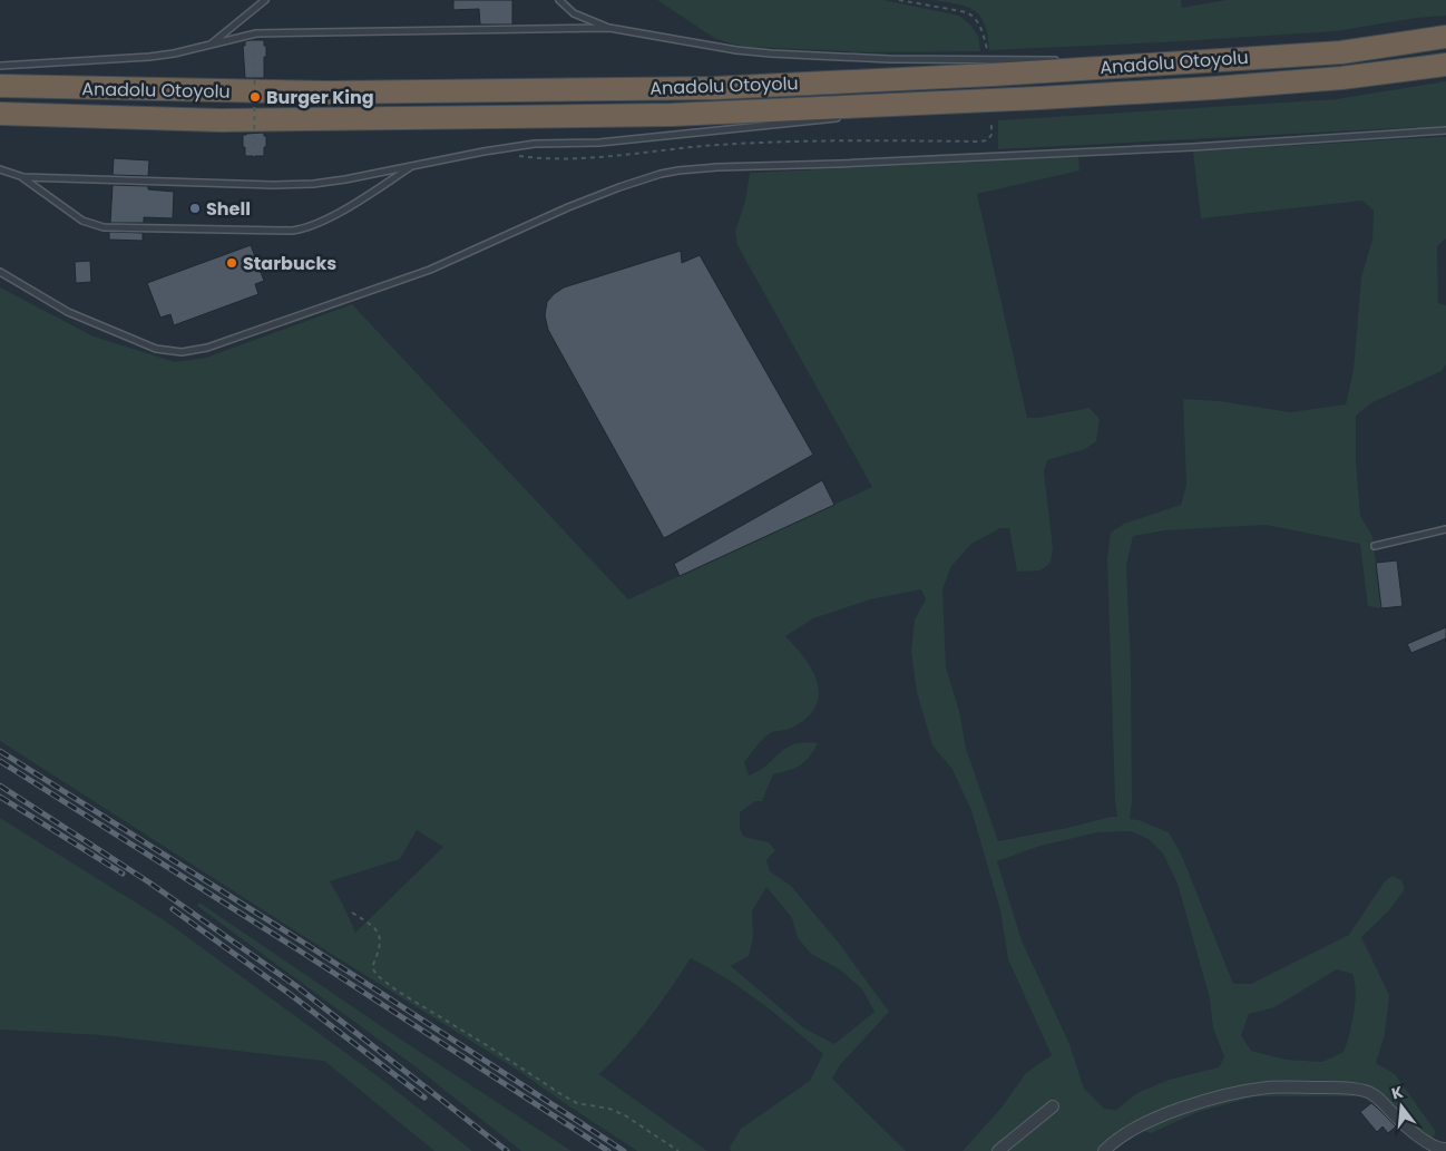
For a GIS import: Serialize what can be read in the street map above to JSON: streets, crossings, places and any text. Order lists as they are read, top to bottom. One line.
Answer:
{"streets":{"highway":["Anadolu Otoyolu"]},"places":["Burger King","Shell","Starbucks"],"north":"top"}
